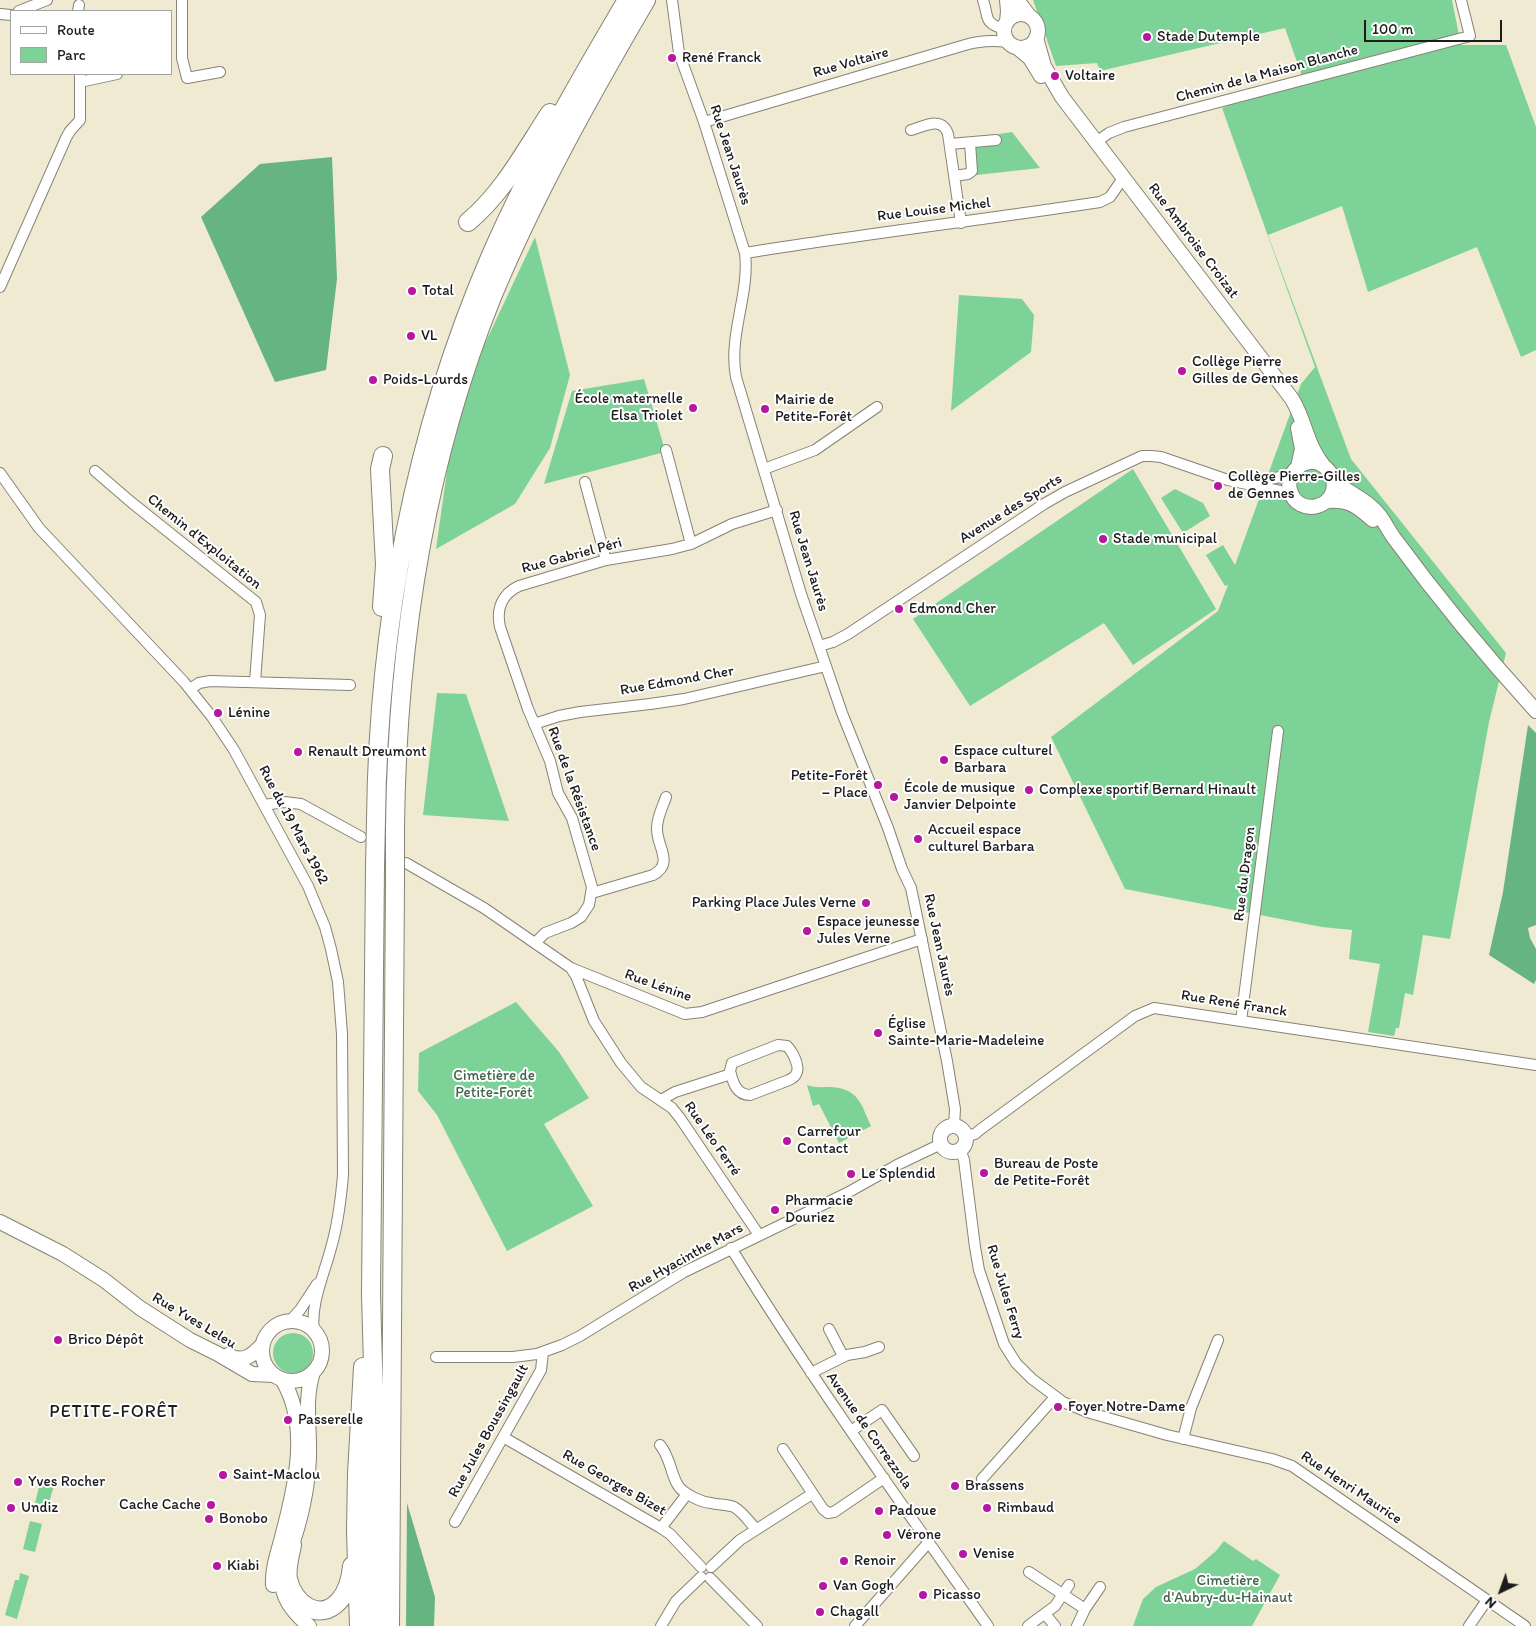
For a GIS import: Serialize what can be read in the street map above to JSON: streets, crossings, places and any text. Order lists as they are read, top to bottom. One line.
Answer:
{"streets":{"main road":["Rue Ambroise Croizat","Rue Yves Leleu"],"street":["Rue Voltaire","Chemin de la Maison Blanche","Rue Jean Jaurès","Rue Louise Michel","Avenue des Sports","Chemin d'Exploitation","Rue Gabriel Péri","Rue Edmond Cher","Rue de la Résistance","Rue du 19 Mars 1962","Rue du Dragon","Rue Lénine","Rue René Franck","Rue Léo Ferré","Rue Hyacinthe Mars","Rue Jules Ferry","Rue Jules Boussingault","Avenue de Correzzola","Rue Georges Bizet","Rue Henri Maurice"]},"crossings":[["Rue Voltaire","Rue Jean Jaurès"],["Rue Voltaire","Rue Ambroise Croizat"],["Chemin de la Maison Blanche","Rue Ambroise Croizat"],["Rue Jean Jaurès","Rue Louise Michel"],["Rue Jean Jaurès","Avenue des Sports"],["Rue Jean Jaurès","Rue Gabriel Péri"],["Rue Jean Jaurès","Rue Edmond Cher"],["Rue Jean Jaurès","Rue Lénine"],["Rue Jean Jaurès","Rue René Franck"],["Rue Jean Jaurès","Rue Hyacinthe Mars"],["Rue Jean Jaurès","Rue Jules Ferry"],["Rue Louise Michel","Rue Ambroise Croizat"],["Rue Ambroise Croizat","Avenue des Sports"],["Rue Gabriel Péri","Rue Edmond Cher"],["Rue Gabriel Péri","Rue de la Résistance"],["Rue Edmond Cher","Rue de la Résistance"],["Rue du 19 Mars 1962","Rue Yves Leleu"],["Rue du Dragon","Rue René Franck"],["Rue Lénine","Rue Léo Ferré"],["Rue René Franck","Rue Hyacinthe Mars"],["Rue René Franck","Rue Jules Ferry"],["Rue Léo Ferré","Rue Hyacinthe Mars"],["Rue Hyacinthe Mars","Rue Jules Ferry"],["Rue Hyacinthe Mars","Rue Jules Boussingault"],["Rue Hyacinthe Mars","Avenue de Correzzola"],["Rue Jules Ferry","Rue Henri Maurice"],["Rue Jules Boussingault","Rue Georges Bizet"]],"districts":["PETITE-FORÊT"],"parks":["Cimetière de Petite-Forêt","Cimetière d'Aubry-du-Hainaut"],"places":["Stade Dutemple","René Franck","Voltaire","Total","VL","Collège Pierre Gilles de Gennes","Poids-Lourds","École maternelle Elsa Triolet","Mairie de Petite-Forêt","Collège Pierre-Gilles de Gennes","Stade municipal","Edmond Cher","Lénine","Renault Dreumont","Espace culturel Barbara","Petite-Forêt – Place","Complexe sportif Bernard Hinault","École de musique Janvier Delpointe","Accueil espace culturel Barbara","Parking Place Jules Verne","Espace jeunesse Jules Verne","Église Sainte-Marie-Madeleine","Carrefour Contact","Bureau de Poste de Petite-Forêt","Le Splendid","Pharmacie Douriez","Brico Dépôt","Foyer Notre-Dame","Passerelle","Saint-Maclou","Yves Rocher","Brassens","Cache Cache","Undiz","Rimbaud","Padoue","Bonobo","Vérone","Venise","Renoir","Kiabi","Van Gogh","Picasso","Chagall"],"legend":["Route","Parc"],"scale_bar":"100 m","north":"bottom left"}
